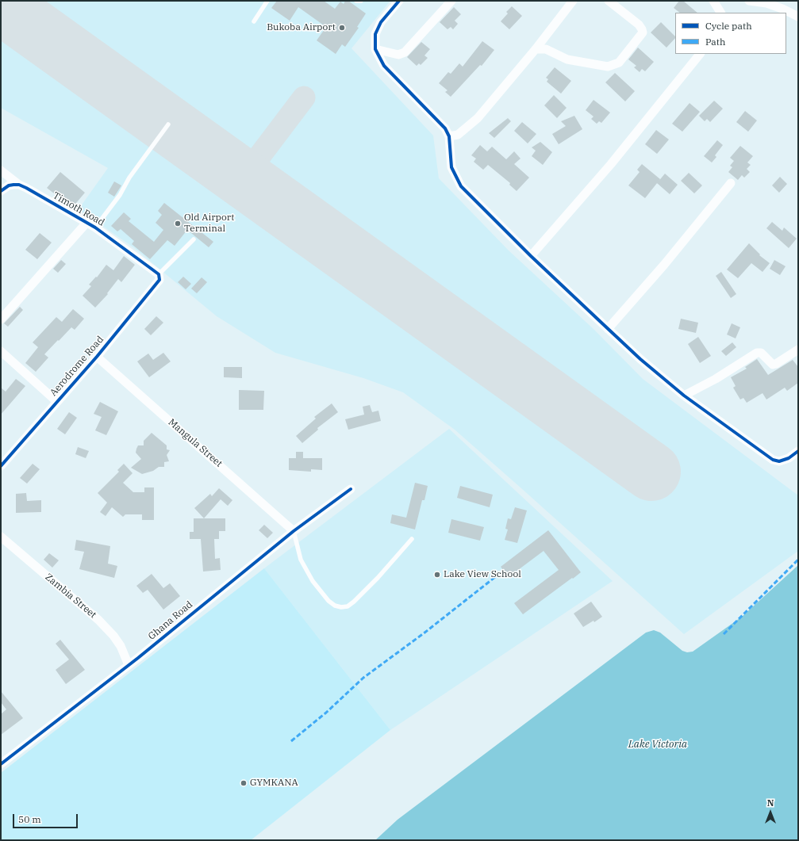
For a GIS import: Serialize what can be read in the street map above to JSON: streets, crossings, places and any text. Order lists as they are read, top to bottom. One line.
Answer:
{"streets":{"street":["Timoth Road","Aerodrome Road","Mangula Street","Zambia Street","Ghana Road"]},"crossings":[["Timoth Road","Aerodrome Road"],["Aerodrome Road","Mangula Street"],["Mangula Street","Ghana Road"],["Zambia Street","Ghana Road"]],"water":["Lake Victoria"],"places":["Bukoba Airport","Old Airport Terminal","Lake View School","GYMKANA"],"legend":["Cycle path","Path"],"scale_bar":"50 m","north":"top"}
